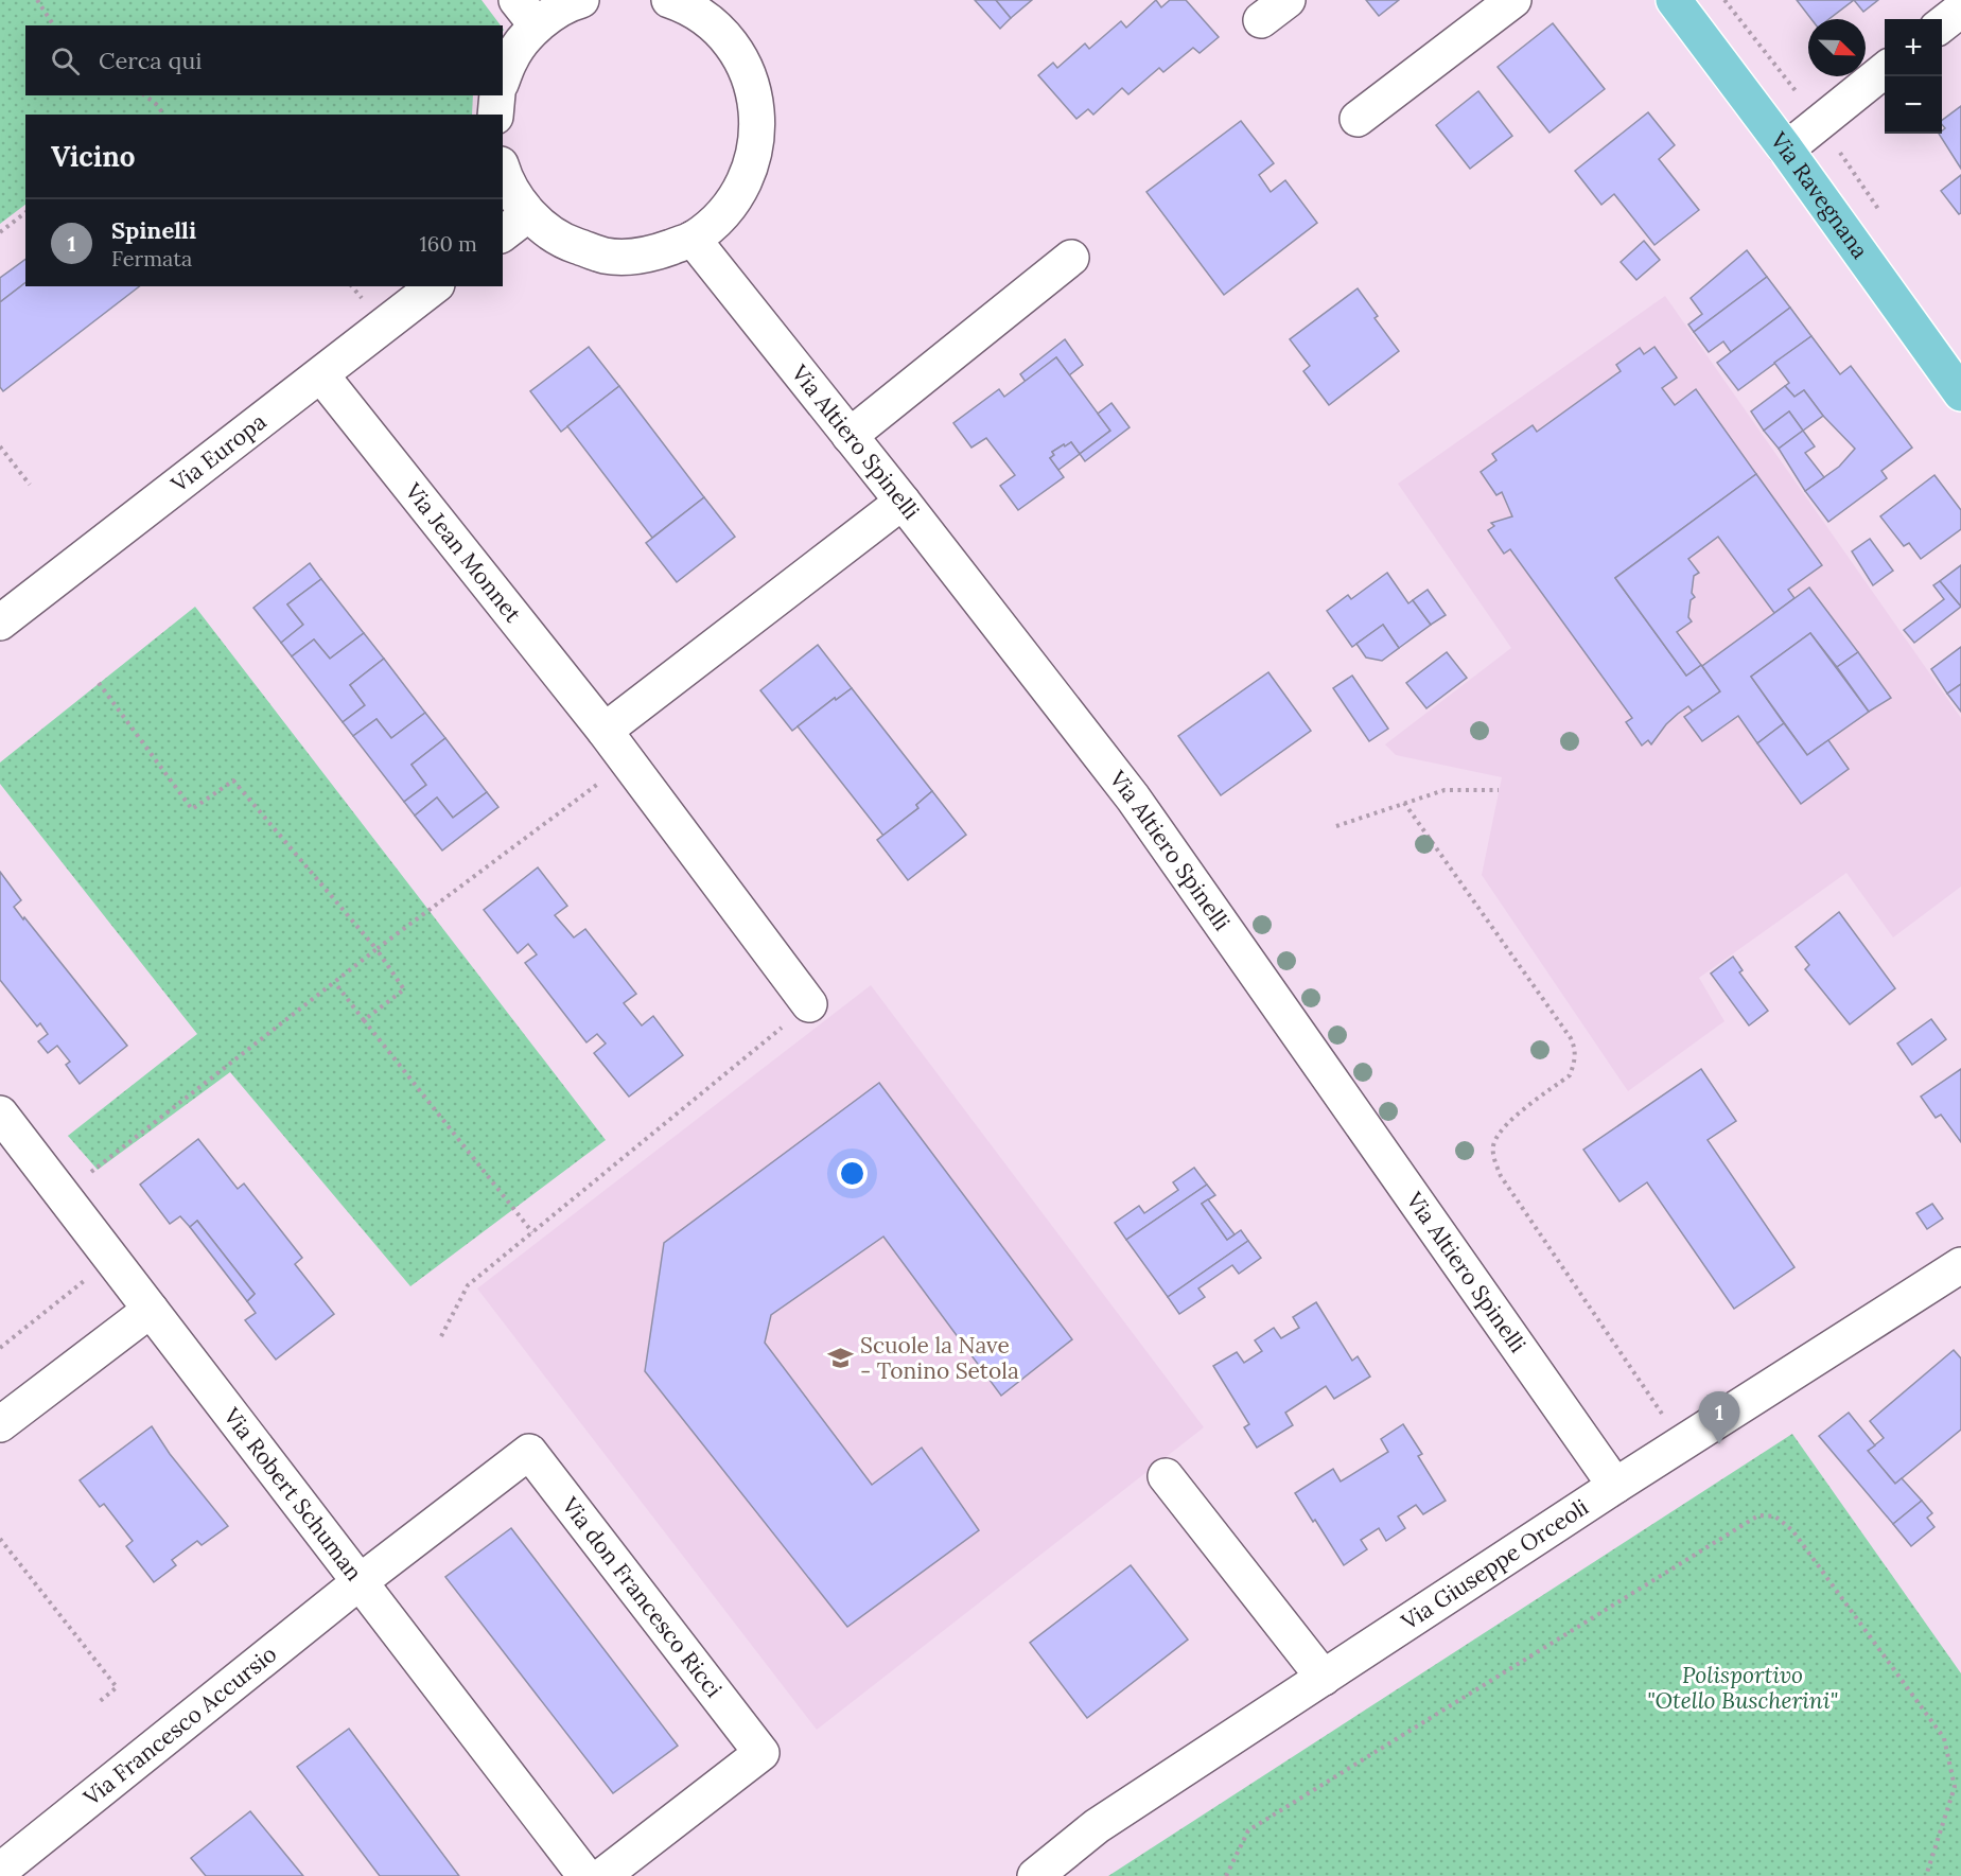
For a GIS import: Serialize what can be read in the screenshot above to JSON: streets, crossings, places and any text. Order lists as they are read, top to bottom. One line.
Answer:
{"streets":{"main road":["Via Ravegnana"],"street":["Via Altiero Spinelli","Via Europa","Via Jean Monnet","Via Robert Schuman","Via Giuseppe Orceoli","Via don Francesco Ricci","Via Francesco Accursio"]},"crossings":[["Via Altiero Spinelli","Via Giuseppe Orceoli"],["Via Europa","Via Jean Monnet"],["Via Robert Schuman","Via don Francesco Ricci"],["Via Robert Schuman","Via Francesco Accursio"],["Via don Francesco Ricci","Via Francesco Accursio"]],"parks":["Polisportivo \"Otello Buscherini\""],"places":{"school or university":["Scuole la Nave - Tonino Setola"]},"north":"bottom right","page":{"map_buttons":["+","−"],"search":"Cerca qui","heading":"Vicino","list":[{"mark":"1","name":"Spinelli","note":"Fermata","value":"160 m"}],"pins":"1"}}
